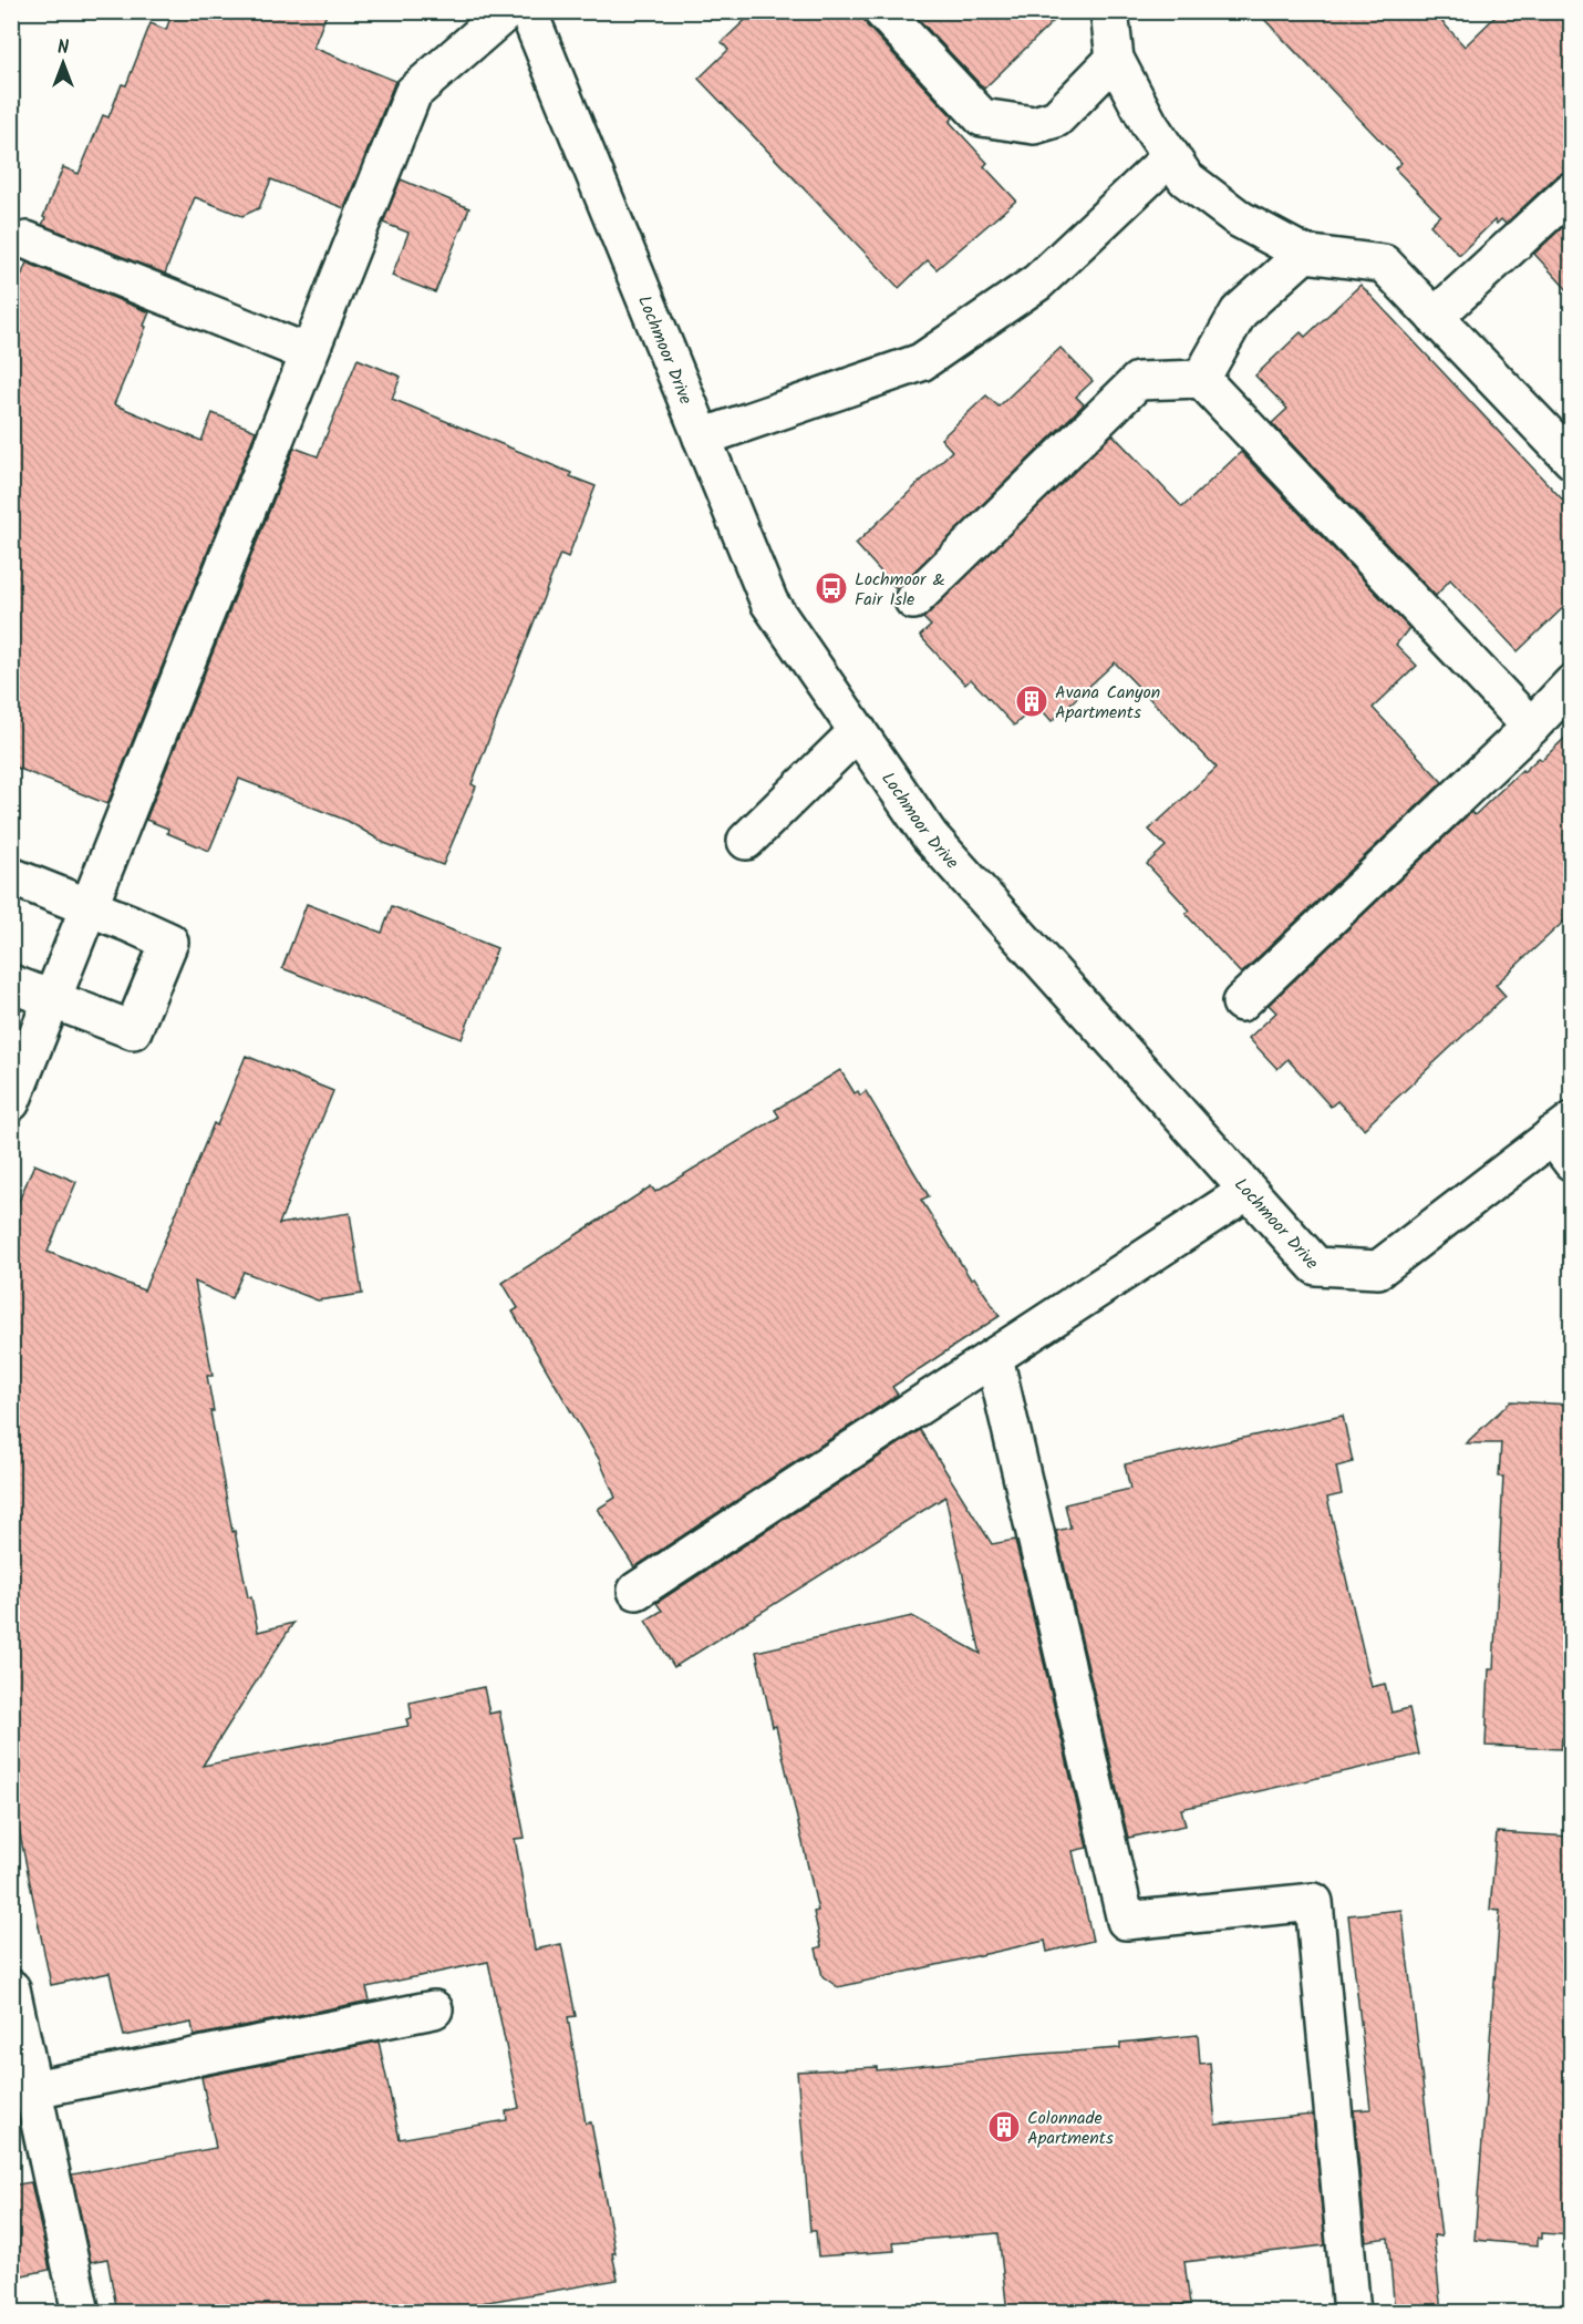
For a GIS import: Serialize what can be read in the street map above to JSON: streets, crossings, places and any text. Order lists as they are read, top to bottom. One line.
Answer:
{"streets":{"street":["Lochmoor Drive"]},"places":{"bus stop":["Lochmoor & Fair Isle"],"building":["Avana Canyon Apartments","Colonnade Apartments"]},"north":"top"}
